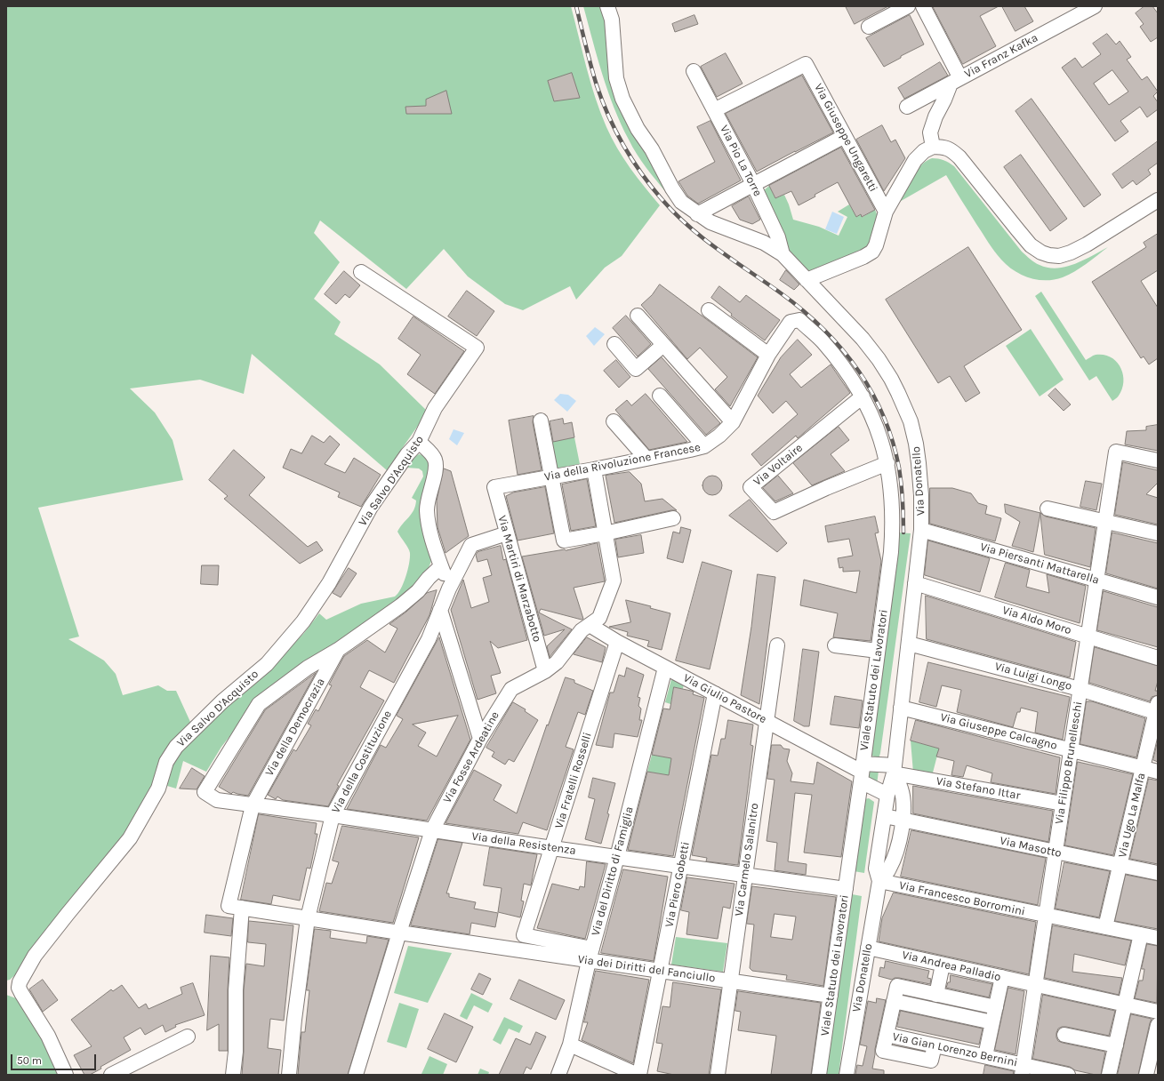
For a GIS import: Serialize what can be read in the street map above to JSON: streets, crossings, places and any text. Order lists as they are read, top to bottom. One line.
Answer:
{"streets":{"street":["Via Franz Kafka","Via Giuseppe Ungaretti","Via Pio La Torre","Via della Rivoluzione Francese","Via Voltaire","Via Salvo D'Acquisto","Via Donatello","Via Piersanti Mattarella","Via Martiri di Marzabotto","Via Aldo Moro","Via Luigi Longo","Viale Statuto dei Lavoratori","Via Giulio Pastore","Via della Democrazia","Via Giuseppe Calcagno","Via Fosse Ardeatine","Via della Costituzione","Via Filippo Brunelleschi","Via Fratelli Rosselli","Via Stefano Ittar","Via Ugo La Malfa","Via della Resistenza","Via Masotto","Via Carmelo Salanitro","Via del Diritto di Famiglia","Via Piero Gobetti","Via Francesco Borromini","Via Andrea Palladio","Via dei Diritti del Fanciullo","Via Gian Lorenzo Bernini"]},"crossings":[["Via Giuseppe Ungaretti","Via Pio La Torre"],["Via Pio La Torre","Via Donatello"],["Via della Rivoluzione Francese","Via Martiri di Marzabotto"],["Via della Rivoluzione Francese","Viale Statuto dei Lavoratori"],["Via della Rivoluzione Francese","Via Fosse Ardeatine"],["Via Voltaire","Viale Statuto dei Lavoratori"],["Via Donatello","Via Piersanti Mattarella"],["Via Donatello","Via Aldo Moro"],["Via Donatello","Via Luigi Longo"],["Via Donatello","Via Giulio Pastore"],["Via Donatello","Via Giuseppe Calcagno"],["Via Donatello","Via Stefano Ittar"],["Via Donatello","Via Masotto"],["Via Donatello","Via Francesco Borromini"],["Via Donatello","Via Andrea Palladio"],["Via Piersanti Mattarella","Via Filippo Brunelleschi"],["Via Martiri di Marzabotto","Via Fosse Ardeatine"],["Via Martiri di Marzabotto","Via della Costituzione"],["Via Aldo Moro","Via Filippo Brunelleschi"],["Via Luigi Longo","Via Filippo Brunelleschi"],["Via Luigi Longo","Via Ugo La Malfa"],["Viale Statuto dei Lavoratori","Via Giulio Pastore"],["Viale Statuto dei Lavoratori","Via Stefano Ittar"],["Viale Statuto dei Lavoratori","Via della Resistenza"],["Viale Statuto dei Lavoratori","Via dei Diritti del Fanciullo"],["Via Giulio Pastore","Via Fosse Ardeatine"],["Via Giulio Pastore","Via Fratelli Rosselli"],["Via Giulio Pastore","Via Stefano Ittar"],["Via Giulio Pastore","Via Carmelo Salanitro"],["Via Giulio Pastore","Via del Diritto di Famiglia"],["Via Giulio Pastore","Via Piero Gobetti"],["Via della Democrazia","Via della Resistenza"],["Via Giuseppe Calcagno","Via Filippo Brunelleschi"],["Via Giuseppe Calcagno","Via Ugo La Malfa"],["Via Fosse Ardeatine","Via della Resistenza"],["Via Fosse Ardeatine","Via dei Diritti del Fanciullo"],["Via della Costituzione","Via della Resistenza"],["Via Filippo Brunelleschi","Via Stefano Ittar"],["Via Filippo Brunelleschi","Via Masotto"],["Via Filippo Brunelleschi","Via Francesco Borromini"],["Via Filippo Brunelleschi","Via Andrea Palladio"],["Via Filippo Brunelleschi","Via Gian Lorenzo Bernini"],["Via Fratelli Rosselli","Via della Resistenza"],["Via Fratelli Rosselli","Via del Diritto di Famiglia"],["Via Fratelli Rosselli","Via dei Diritti del Fanciullo"],["Via Ugo La Malfa","Via Masotto"],["Via Ugo La Malfa","Via Francesco Borromini"],["Via della Resistenza","Via Carmelo Salanitro"],["Via della Resistenza","Via del Diritto di Famiglia"],["Via della Resistenza","Via Piero Gobetti"],["Via Carmelo Salanitro","Via dei Diritti del Fanciullo"],["Via del Diritto di Famiglia","Via dei Diritti del Fanciullo"],["Via Piero Gobetti","Via dei Diritti del Fanciullo"]],"scale_bar":"50 m"}
